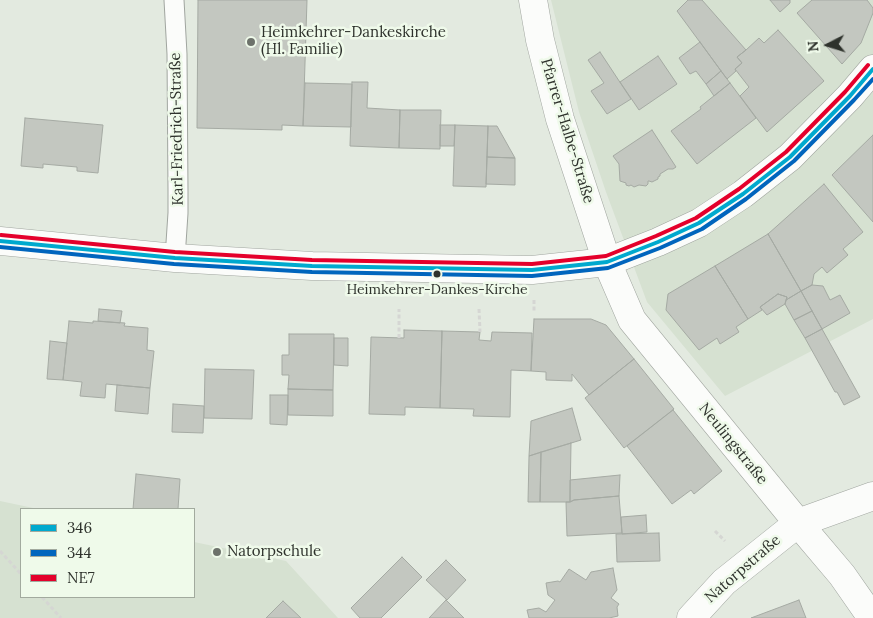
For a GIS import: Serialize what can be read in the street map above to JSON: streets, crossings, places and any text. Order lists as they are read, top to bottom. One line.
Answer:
{"streets":{"street":["Pfarrer-Halbe-Straße","Neulingstraße","Natorpstraße"],"lane":["Karl-Friedrich-Straße"]},"crossings":[["Pfarrer-Halbe-Straße","Neulingstraße"],["Neulingstraße","Natorpstraße"]],"places":["Heimkehrer-Dankeskirche (Hl. Familie)","Heimkehrer-Dankes-Kirche","Natorpschule"],"lines":["transit line NE7","transit line 346","transit line 344"],"legend":["346","344","NE7"],"north":"left"}
